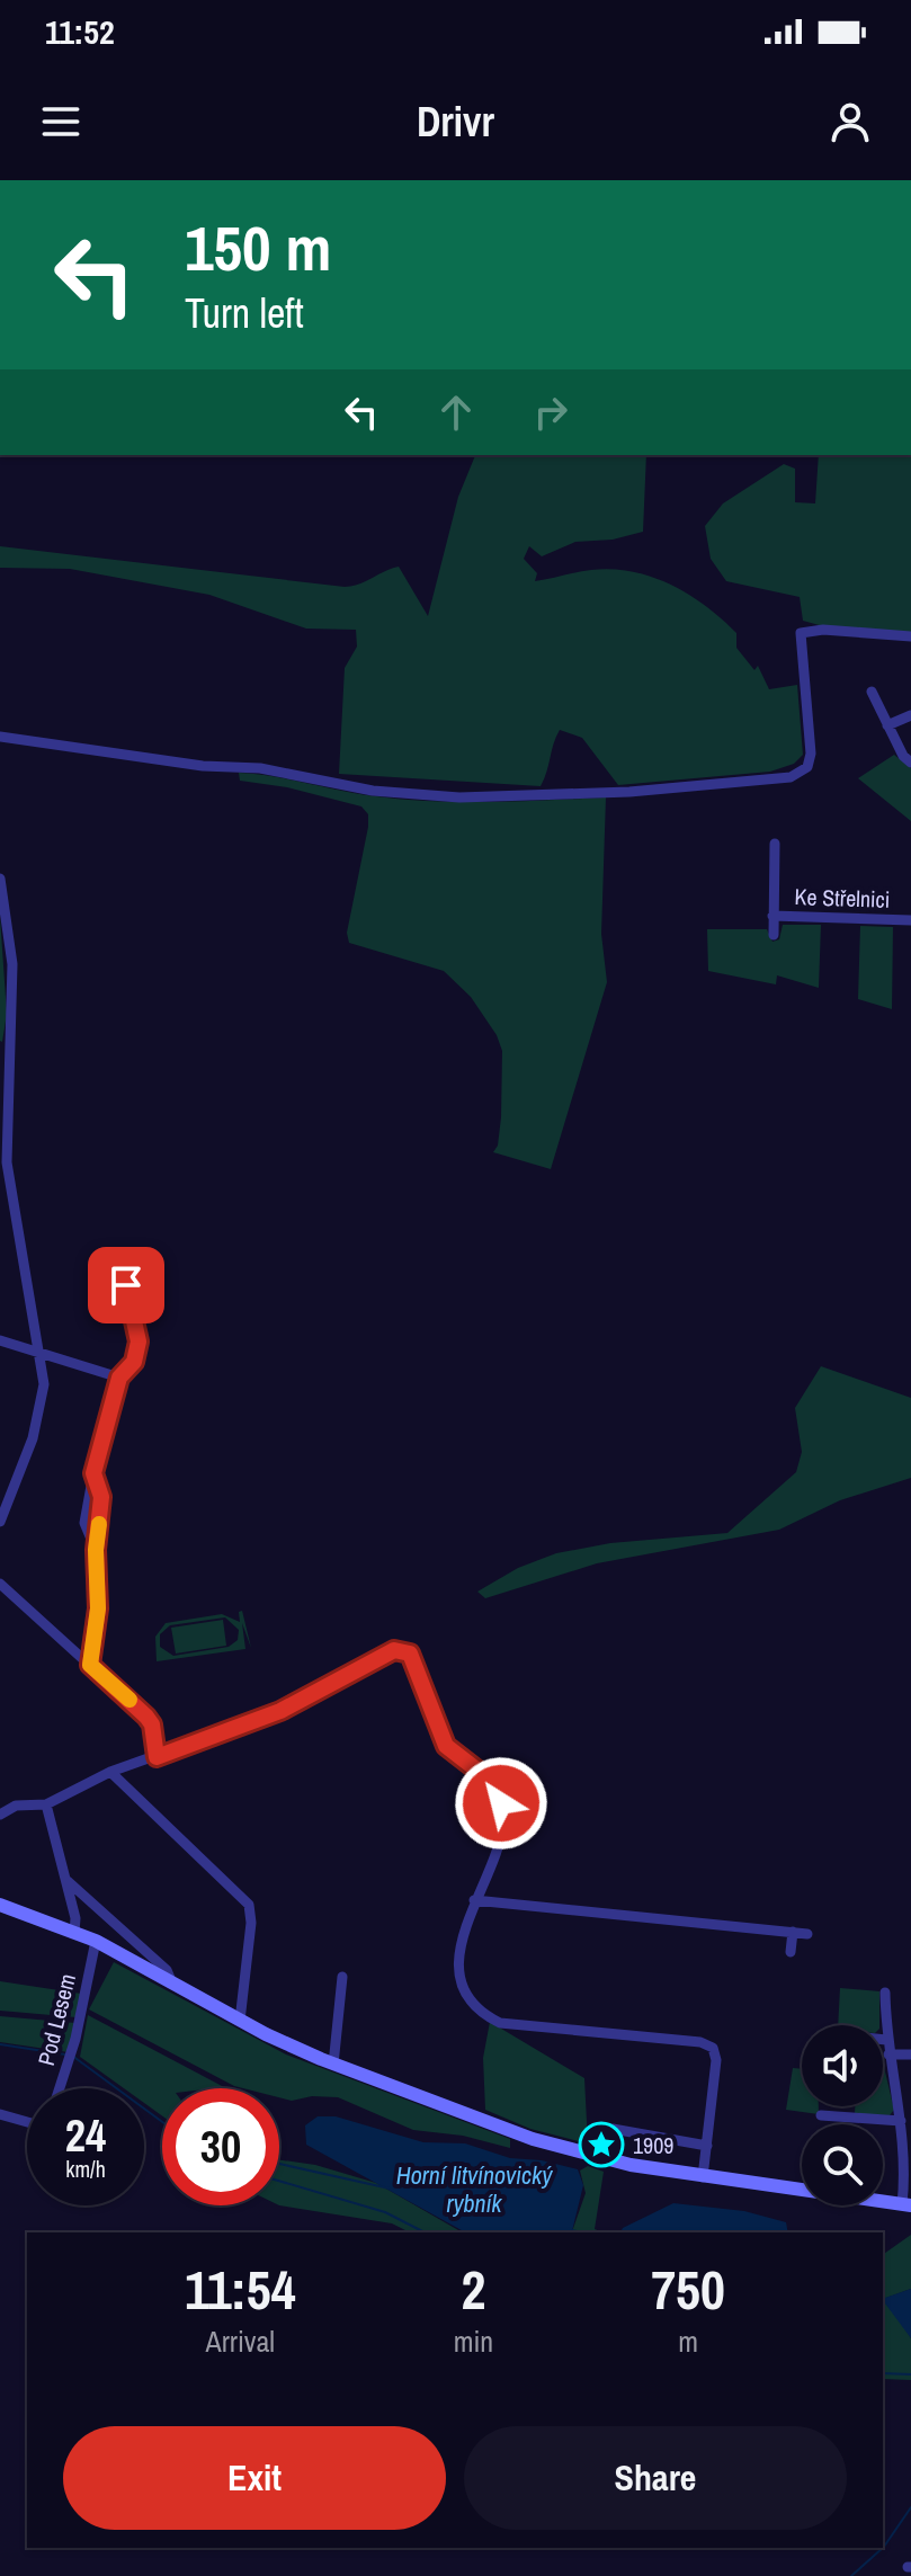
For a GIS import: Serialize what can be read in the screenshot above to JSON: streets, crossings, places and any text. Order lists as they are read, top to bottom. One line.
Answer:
{"streets":{"street":["Ke Střelnici","Pod Lesem"]},"water":["Horní litvínovický rybník"],"places":{"place":["1909"]},"page":{"status":"11:52","header":"Drivr","turn":["150 m","Turn left"],"speed":"24 km/h","limit":"30","eta":["11:54","Arrival","2","min","750","m"],"buttons":["Exit","Share"]}}
